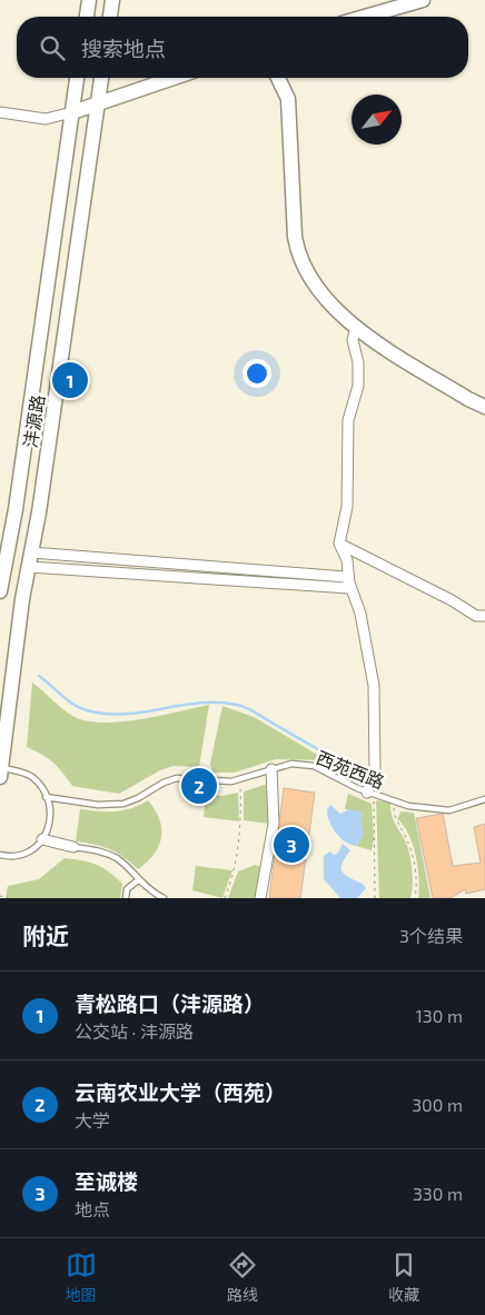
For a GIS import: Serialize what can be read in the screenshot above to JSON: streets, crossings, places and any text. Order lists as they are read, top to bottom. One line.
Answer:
{"streets":{"main road":["沣源路"],"lane":["西苑西路"]},"north":"top right","page":{"search":"搜索地点","pins":["1","2","3"],"heading":["附近","3个结果"],"list":[{"mark":"1","name":"青松路口（沣源路）","note":"公交站 · 沣源路","value":"130 m"},{"mark":"2","name":"云南农业大学（西苑）","note":"大学","value":"300 m"},{"mark":"3","name":"至诚楼","note":"地点","value":"330 m"}],"nav":["地图","路线","收藏"]}}
